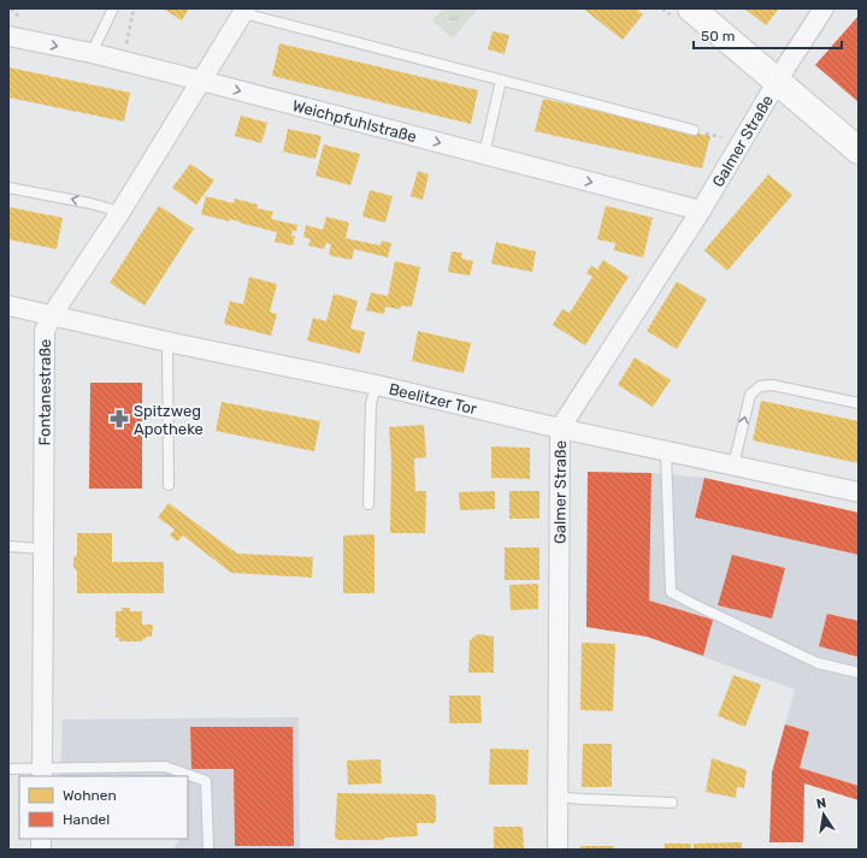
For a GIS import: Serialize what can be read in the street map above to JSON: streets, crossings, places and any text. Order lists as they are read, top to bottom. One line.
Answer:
{"streets":{"street":["Weichpfuhlstraße","Galmer Straße","Fontanestraße","Beelitzer Tor"]},"crossings":[["Weichpfuhlstraße","Galmer Straße"],["Weichpfuhlstraße","Fontanestraße"],["Galmer Straße","Beelitzer Tor"],["Fontanestraße","Beelitzer Tor"]],"one_way":["Weichpfuhlstraße"],"places":{"pharmacy":["Spitzweg Apotheke"]},"legend":["Wohnen","Handel"],"scale_bar":"50 m","north":"top"}
